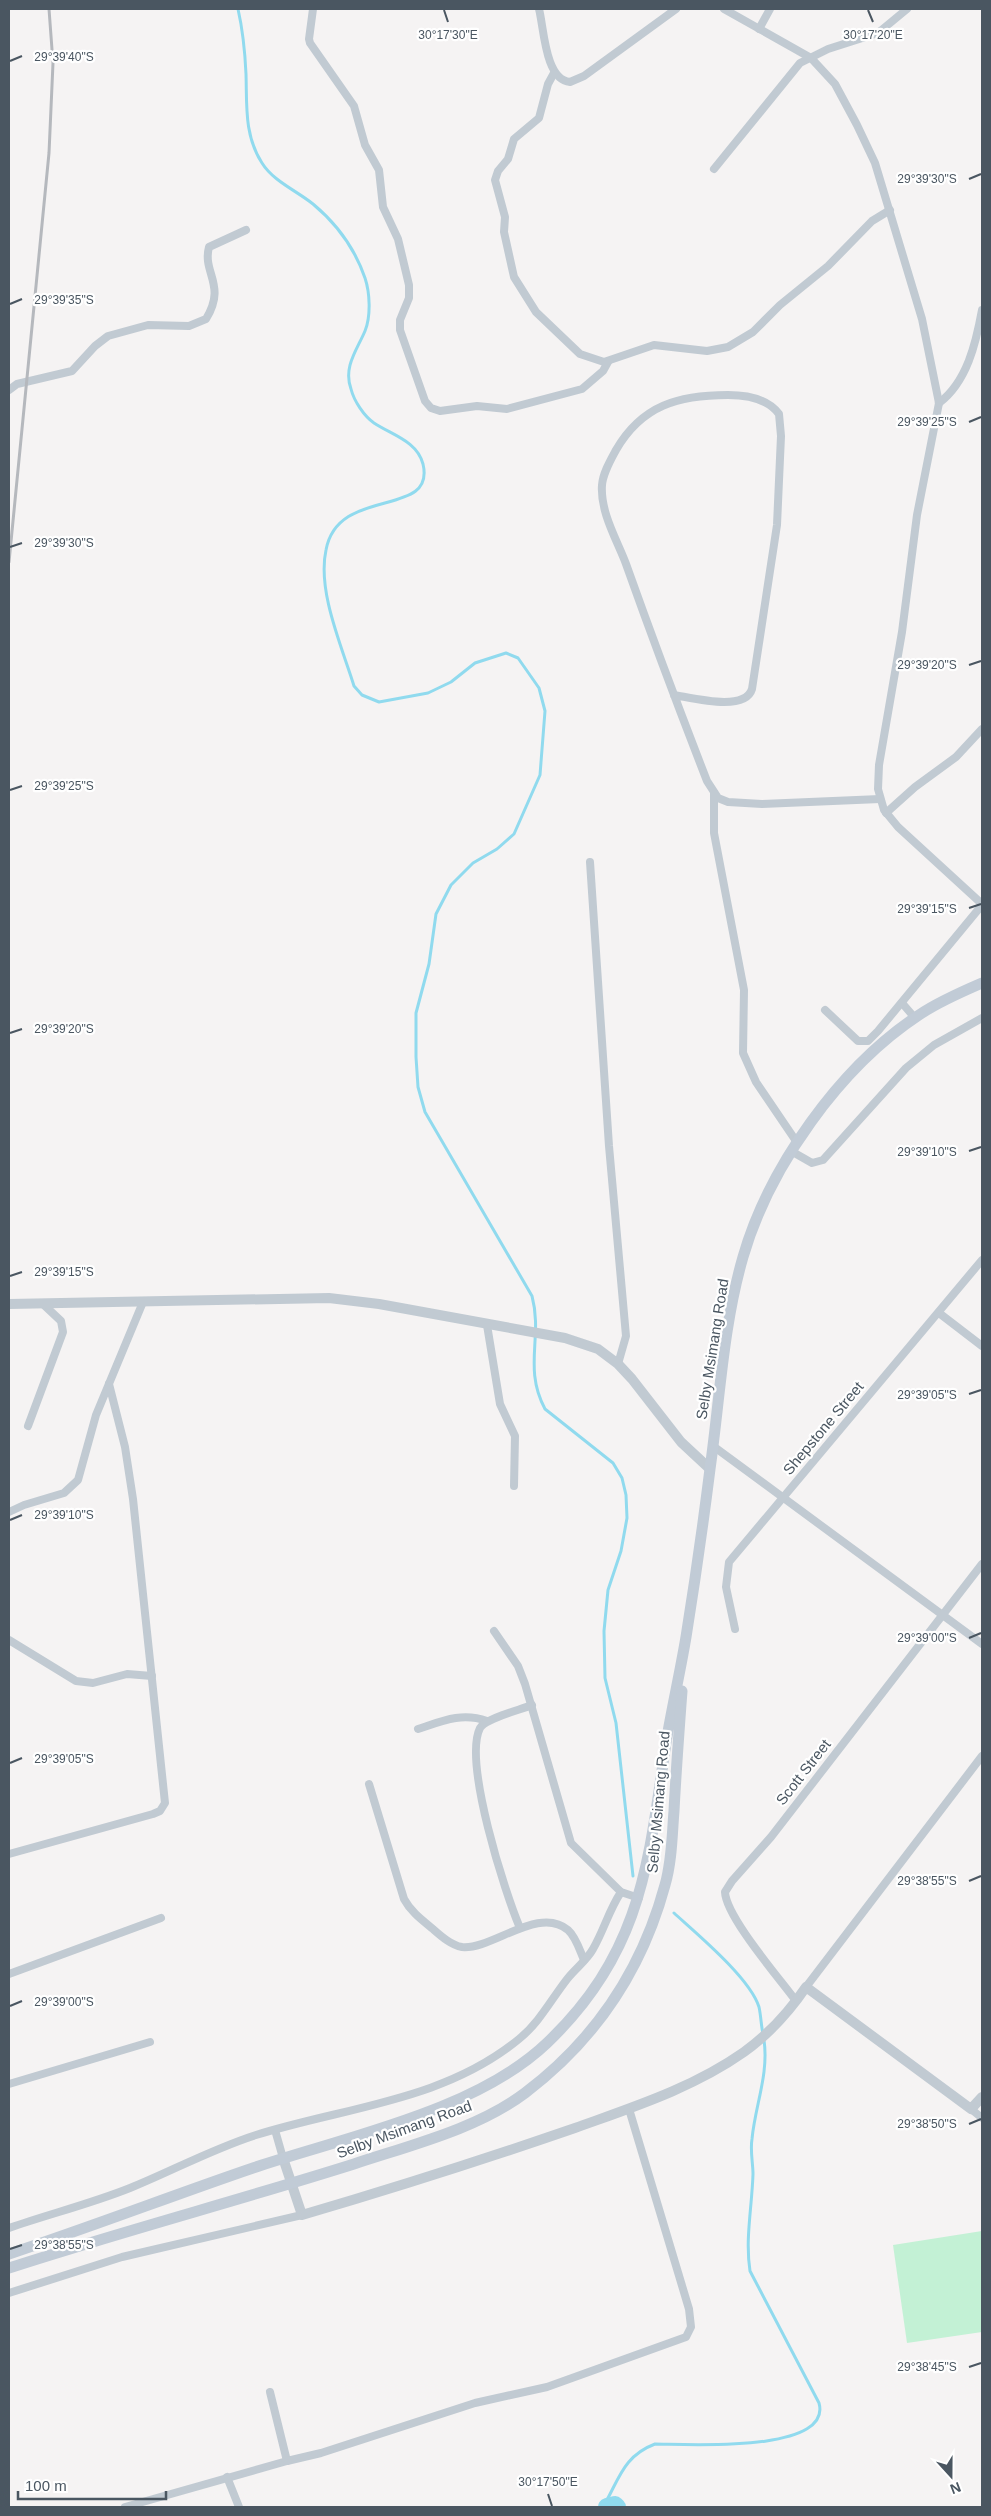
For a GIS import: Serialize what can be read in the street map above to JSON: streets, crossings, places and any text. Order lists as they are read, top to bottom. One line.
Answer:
{"streets":{"main road":["Selby Msimang Road"],"street":["Shepstone Street","Scott Street"]},"scale_bar":"100 m","north":"bottom","coordinates":["30°17'30\"E","30°17'20\"E","29°39'40\"S","29°39'30\"S","29°39'35\"S","29°39'25\"S","29°39'20\"S","29°39'15\"S","29°39'10\"S","29°39'05\"S","29°39'00\"S","29°38'55\"S","29°38'50\"S","29°38'45\"S","30°17'50\"E"]}
